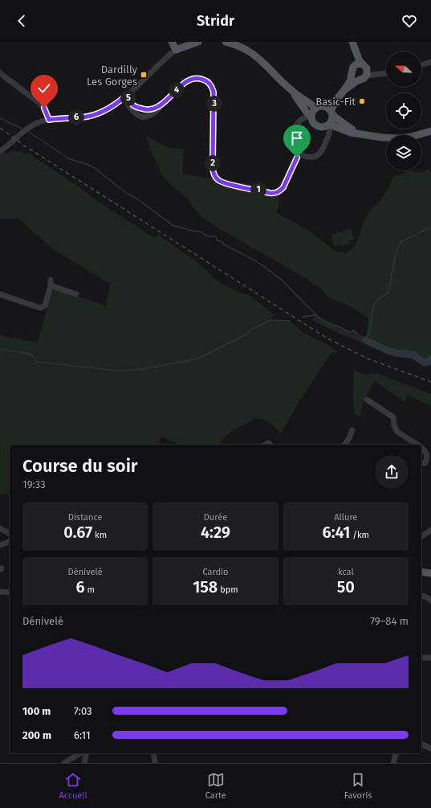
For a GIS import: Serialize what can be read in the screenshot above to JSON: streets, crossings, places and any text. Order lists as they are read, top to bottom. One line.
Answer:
{"places":{"transit":["Dardilly Les Gorges"],"other":["Basic-Fit"]},"north":"left","page":{"header":"Stridr","pins":["4","5","3","6","2","1"],"heading":["Course du soir","19:33"],"stats":[["Distance","0.67 km"],["Durée","4:29"],["Allure","6:41 /km"],["Dénivelé","6 m"],["Cardio","158 bpm"],["kcal","50"]],"chart":["Dénivelé","79–84 m"],"list":[{"name":"100 m","note":"7:03"},{"name":"200 m","note":"6:11"}],"tabs":["Accueil","Carte","Favoris"]}}
